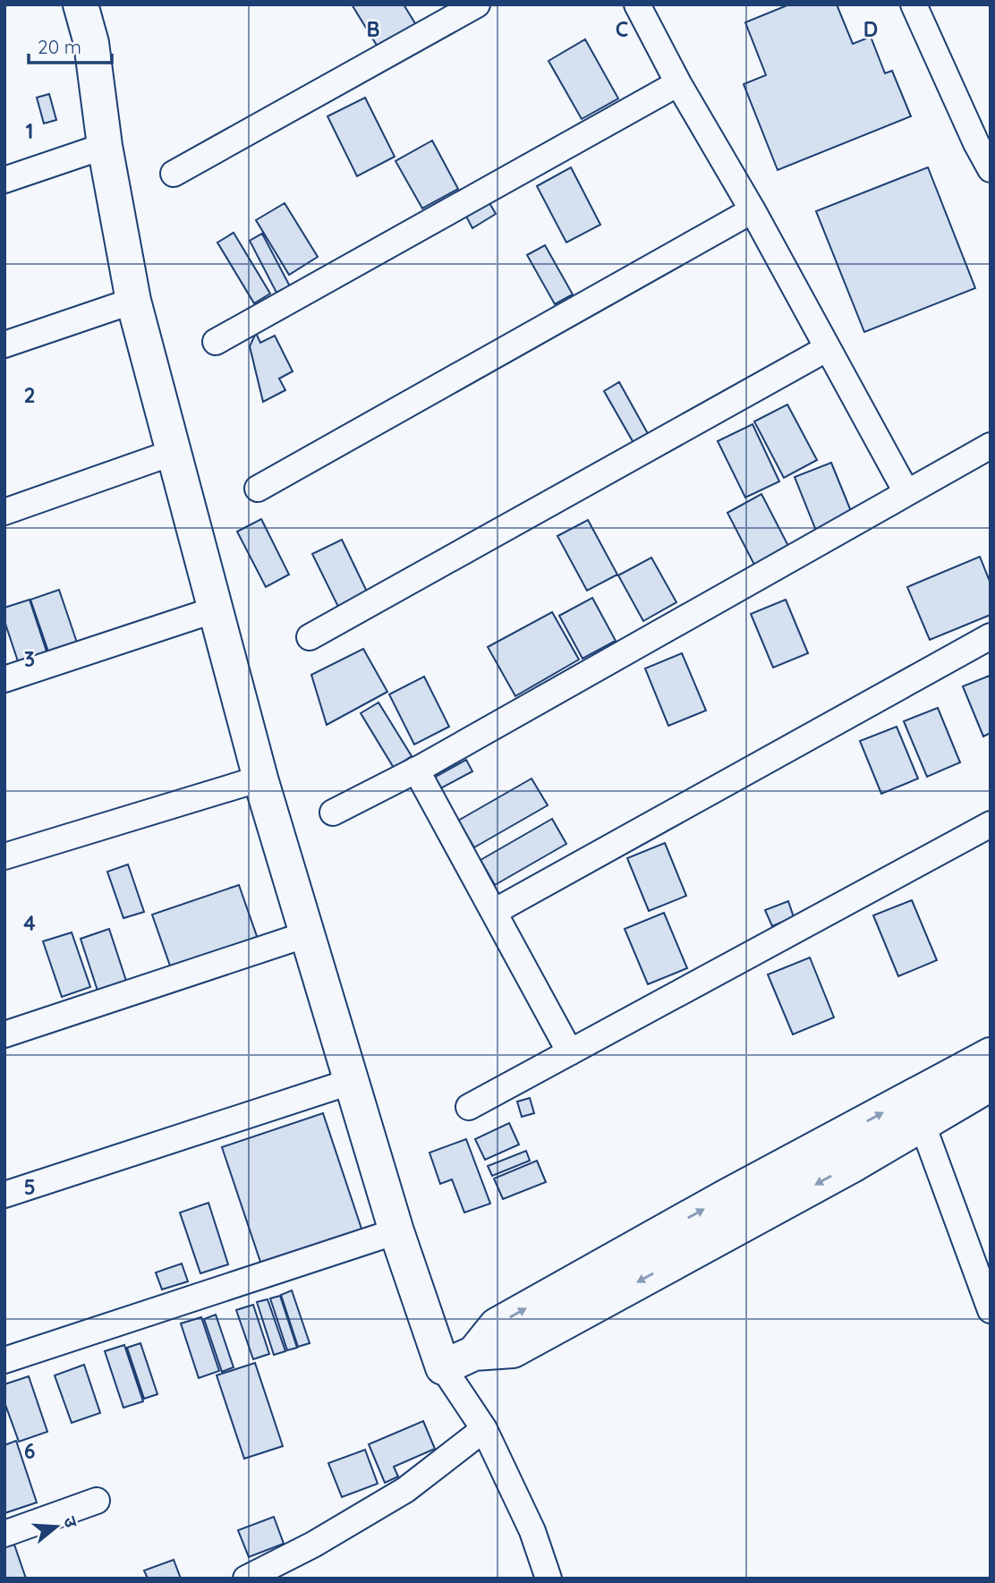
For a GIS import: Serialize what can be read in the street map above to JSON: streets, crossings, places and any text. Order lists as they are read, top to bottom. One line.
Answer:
{"scale_bar":"20 m","north":"right","grid":{"columns":["B","C","D"],"rows":["1","2","3","4","5","6"]}}
